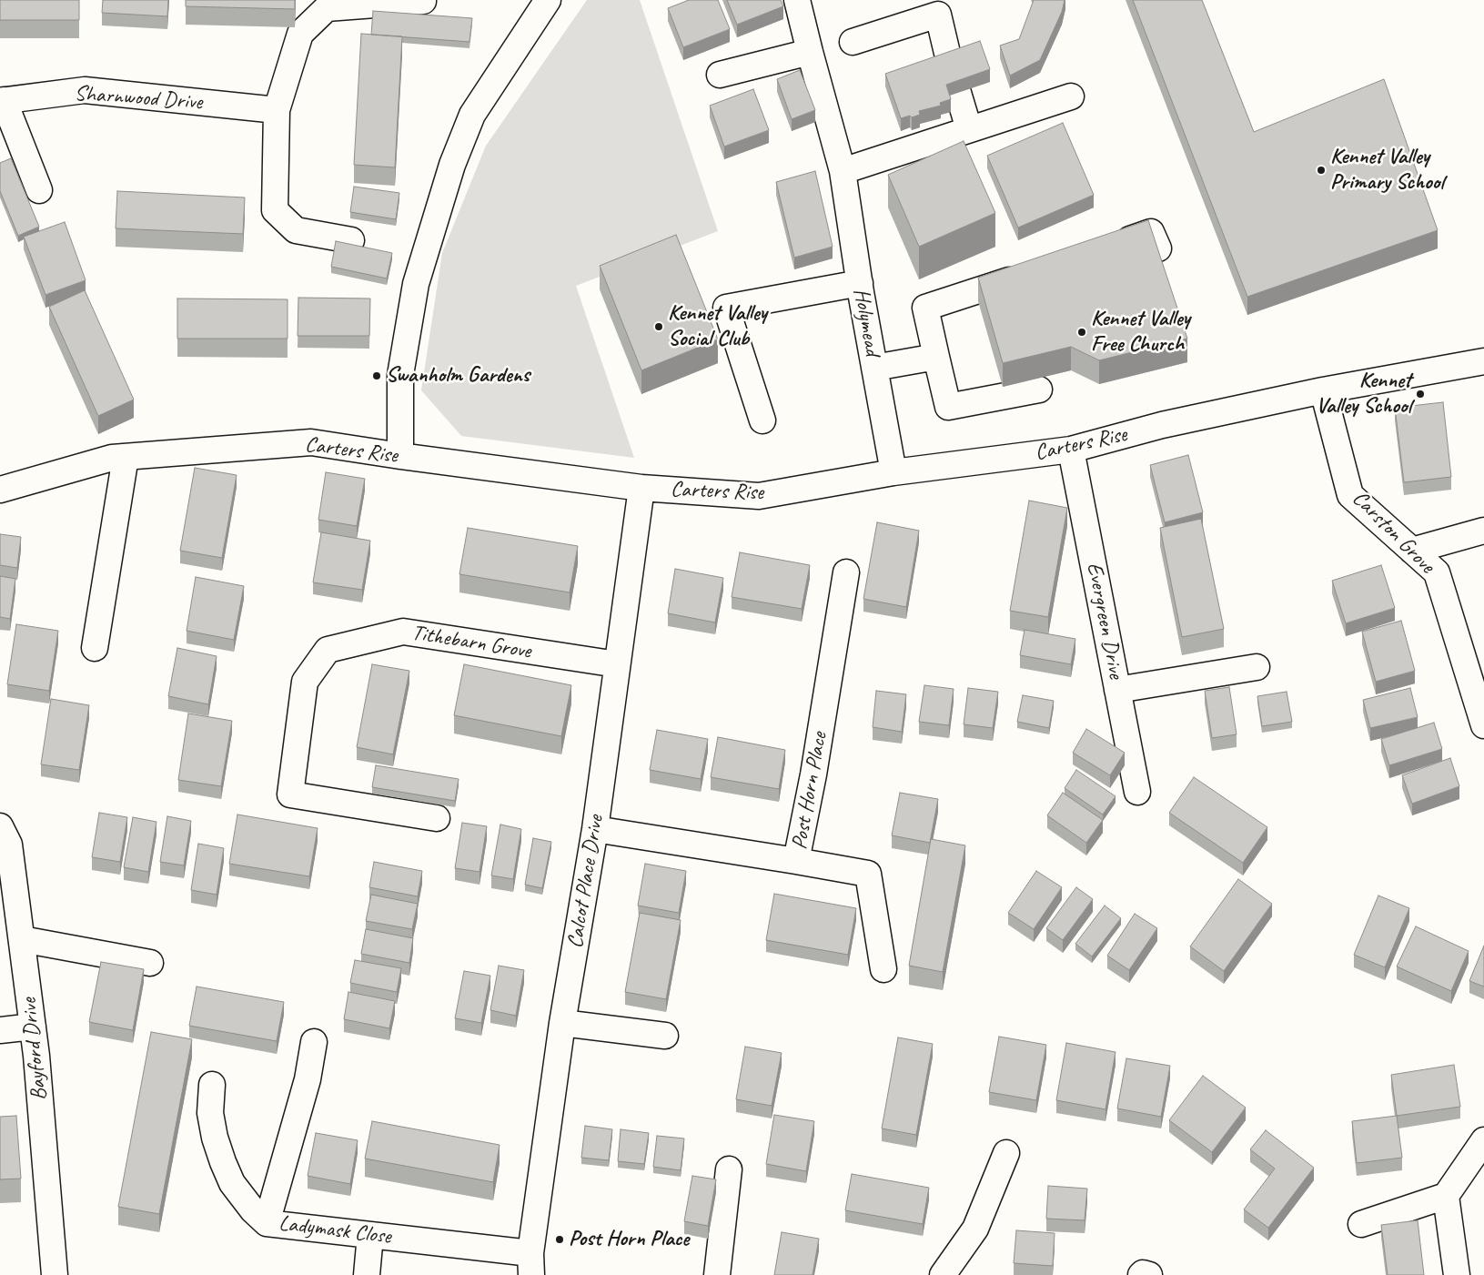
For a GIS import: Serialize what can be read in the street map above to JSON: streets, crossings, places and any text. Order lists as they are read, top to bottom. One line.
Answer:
{"streets":{"street":["Sharnwood Drive","Holymead","Carters Rise","Carston Grove","Evergreen Drive","Tithebarn Grove","Post Horn Place","Calcot Place Drive","Bayford Drive","Ladymask Close"]},"crossings":[["Holymead","Carters Rise"],["Carters Rise","Carston Grove"],["Carters Rise","Evergreen Drive"],["Carters Rise","Calcot Place Drive"],["Tithebarn Grove","Calcot Place Drive"],["Post Horn Place","Calcot Place Drive"],["Calcot Place Drive","Ladymask Close"]],"places":["Kennet Valley Primary School","Kennet Valley Social Club","Kennet Valley Free Church","Swanholm Gardens","Kennet Valley School","Post Horn Place"]}
